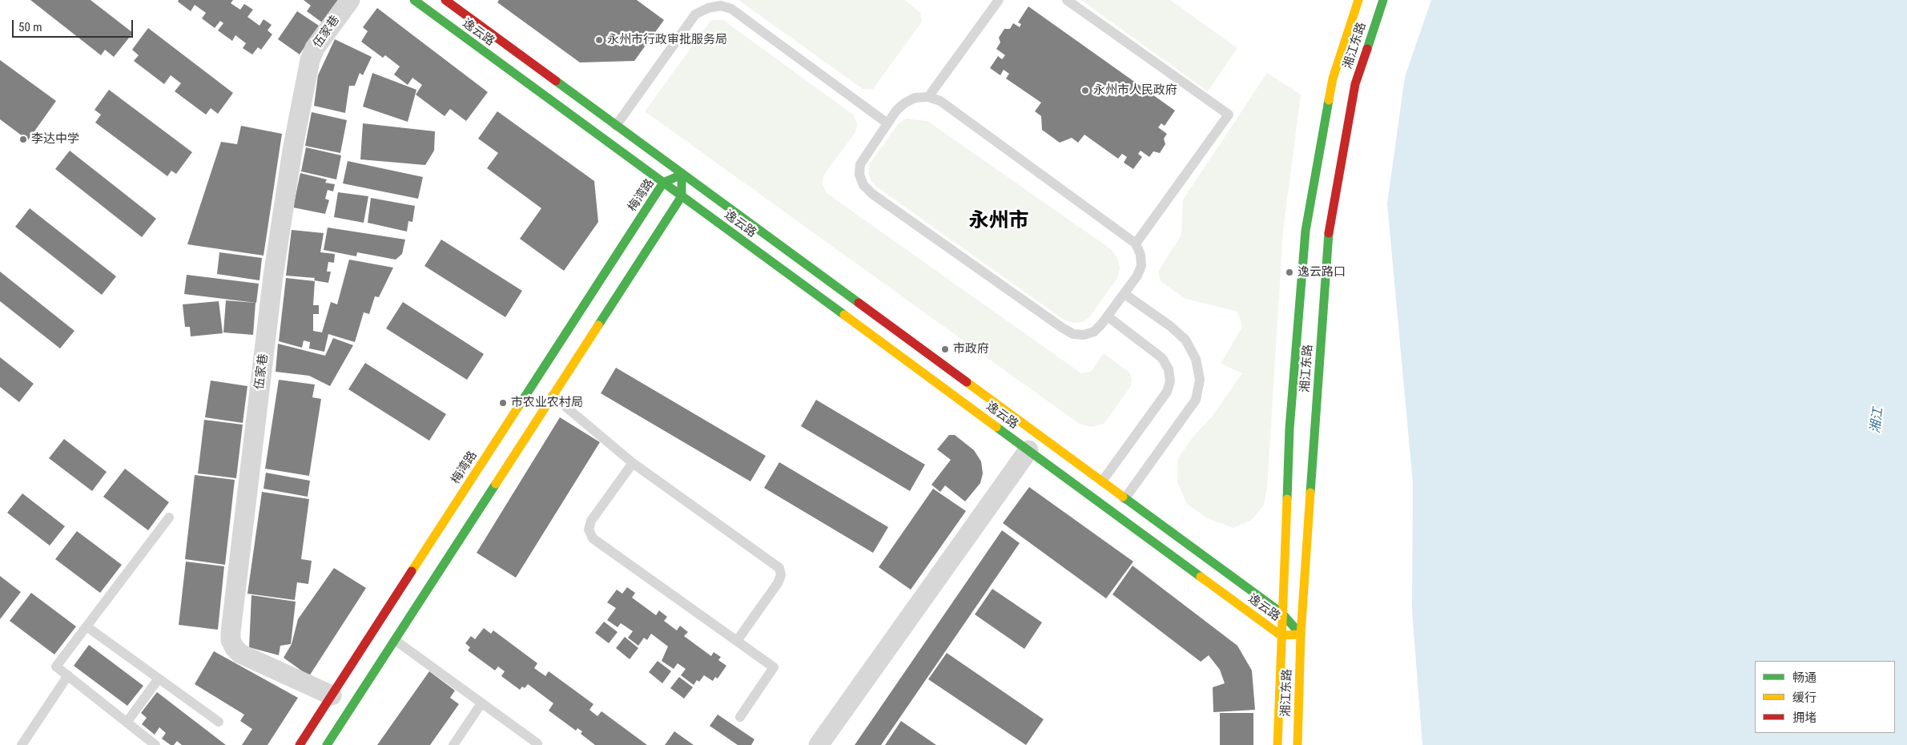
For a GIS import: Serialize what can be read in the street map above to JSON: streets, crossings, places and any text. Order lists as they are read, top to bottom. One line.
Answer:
{"streets":{"street":["伍家巷","逸云路","湘江东路","梅湾路"]},"crossings":[["伍家巷","梅湾路"],["逸云路","湘江东路"],["逸云路","梅湾路"]],"districts":["永州市"],"water":["湘江"],"places":["永州市行政审批服务局","永州市人民政府","李达中学","逸云路口","市政府","市农业农村局"],"legend":["畅通","缓行","拥堵"],"scale_bar":"50 m"}
